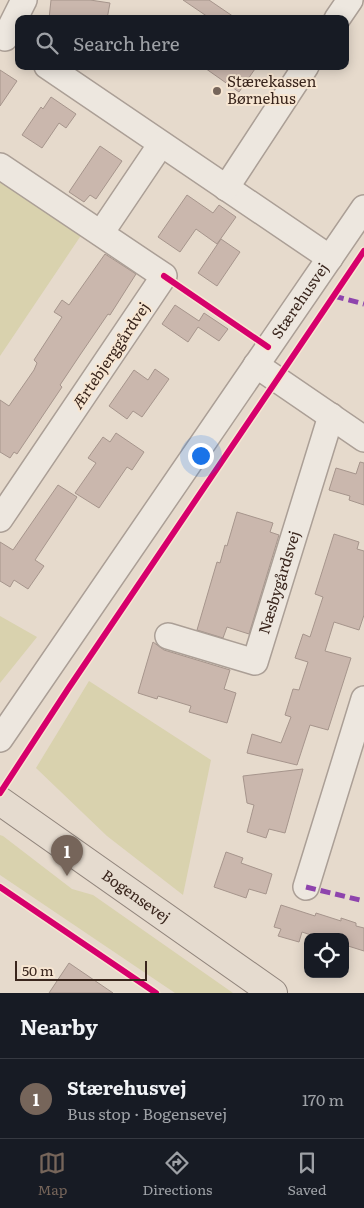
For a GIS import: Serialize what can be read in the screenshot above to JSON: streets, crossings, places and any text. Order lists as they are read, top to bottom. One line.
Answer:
{"streets":{"main road":["Bogensevej"],"street":["Stærehusvej","Ærtebjerggårdvej","Næsbygårdsvej"]},"places":["Stærekassen Børnehus"],"scale_bar":"50 m","page":{"search":"Search here","pins":"1","scale":"50 m","heading":"Nearby","list":[{"mark":"1","name":"Stærehusvej","note":"Bus stop · Bogensevej","value":"170 m"}],"nav":["Map","Directions","Saved"]}}
